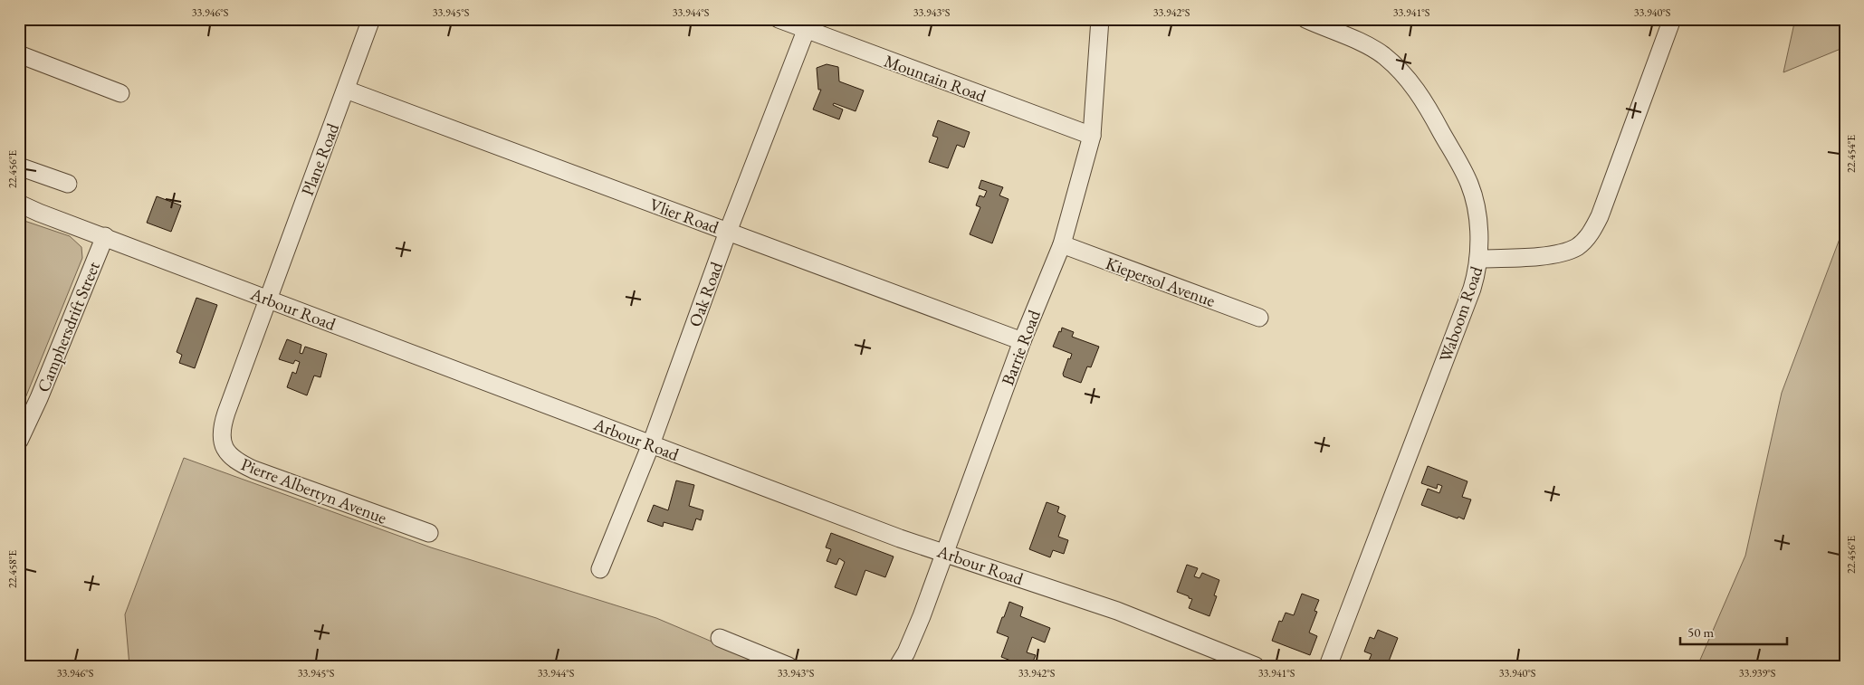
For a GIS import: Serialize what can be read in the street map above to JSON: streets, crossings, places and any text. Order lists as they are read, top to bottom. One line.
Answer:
{"streets":{"street":["Mountain Road","Plane Road","Vlier Road","Kiepersol Avenue","Oak Road","Arbour Road","Waboom Road","Camphersdrift Street","Barrie Road","Pierre Albertyn Avenue"]},"crossings":[["Mountain Road","Oak Road"],["Mountain Road","Barrie Road"],["Plane Road","Vlier Road"],["Plane Road","Arbour Road"],["Plane Road","Pierre Albertyn Avenue"],["Vlier Road","Oak Road"],["Vlier Road","Barrie Road"],["Kiepersol Avenue","Barrie Road"],["Oak Road","Arbour Road"],["Arbour Road","Camphersdrift Street"],["Arbour Road","Barrie Road"],["Arbour Road","Pierre Albertyn Avenue"]],"scale_bar":"50 m","coordinates":["33.946°S","33.945°S","33.944°S","33.943°S","33.942°S","33.941°S","33.940°S","22.454°E","22.456°E","22.458°E","33.939°S"]}
